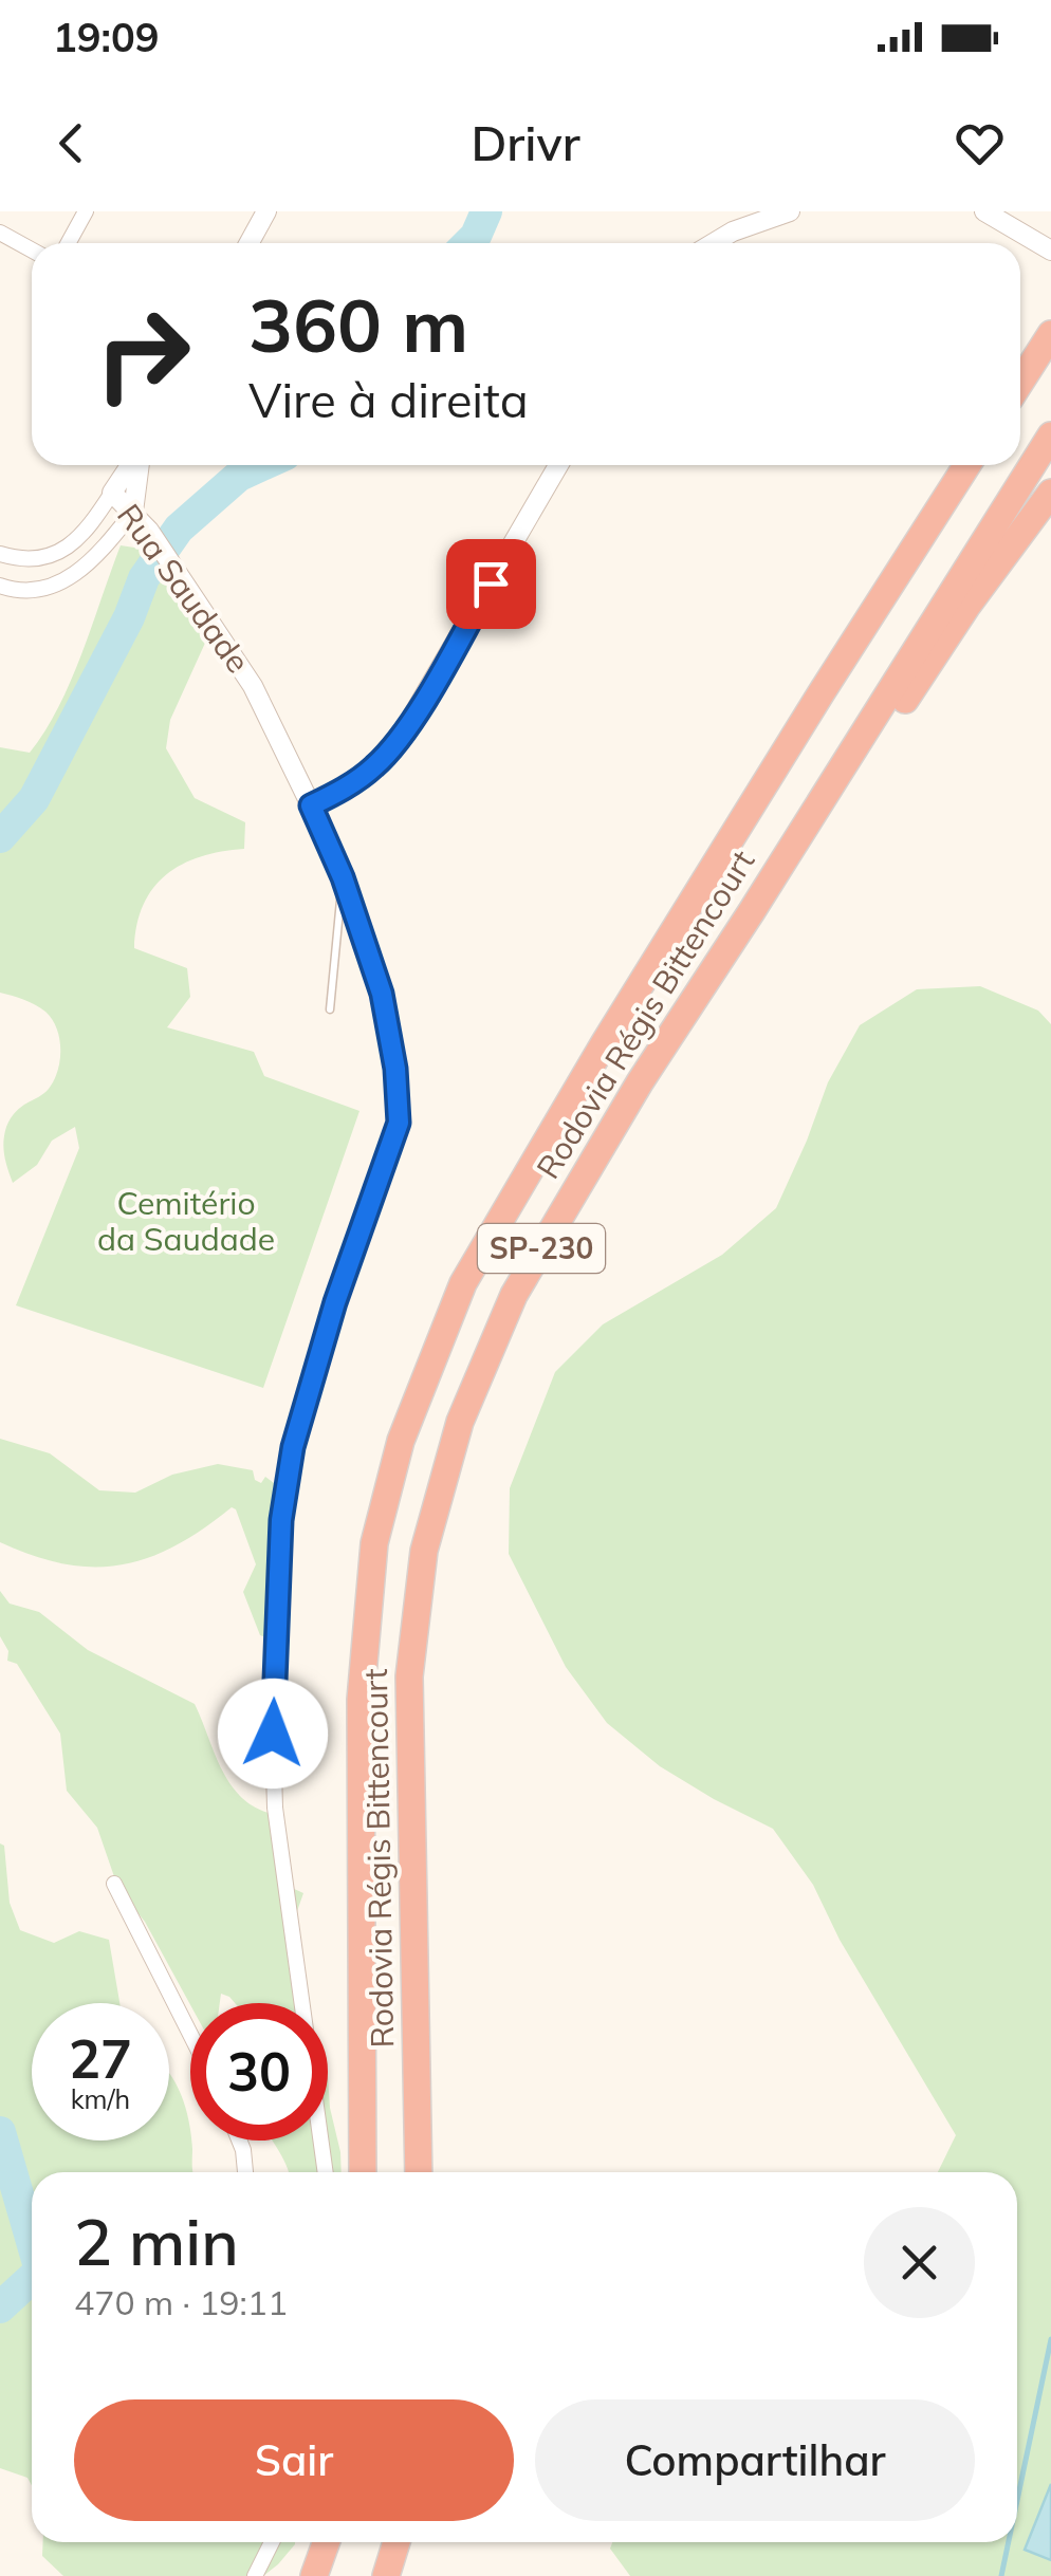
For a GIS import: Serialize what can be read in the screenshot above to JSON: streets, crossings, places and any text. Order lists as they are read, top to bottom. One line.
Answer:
{"streets":{"highway":["Rodovia Régis Bittencourt","SP-230"],"street":["Rua Saudade"]},"parks":["Cemitério da Saudade"],"page":{"status":"19:09","header":"Drivr","turn":["360 m","Vire à direita"],"speed":"27 km/h","limit":"30","heading":["2 min","470 m · 19:11"],"buttons":["Sair","Compartilhar"]}}
